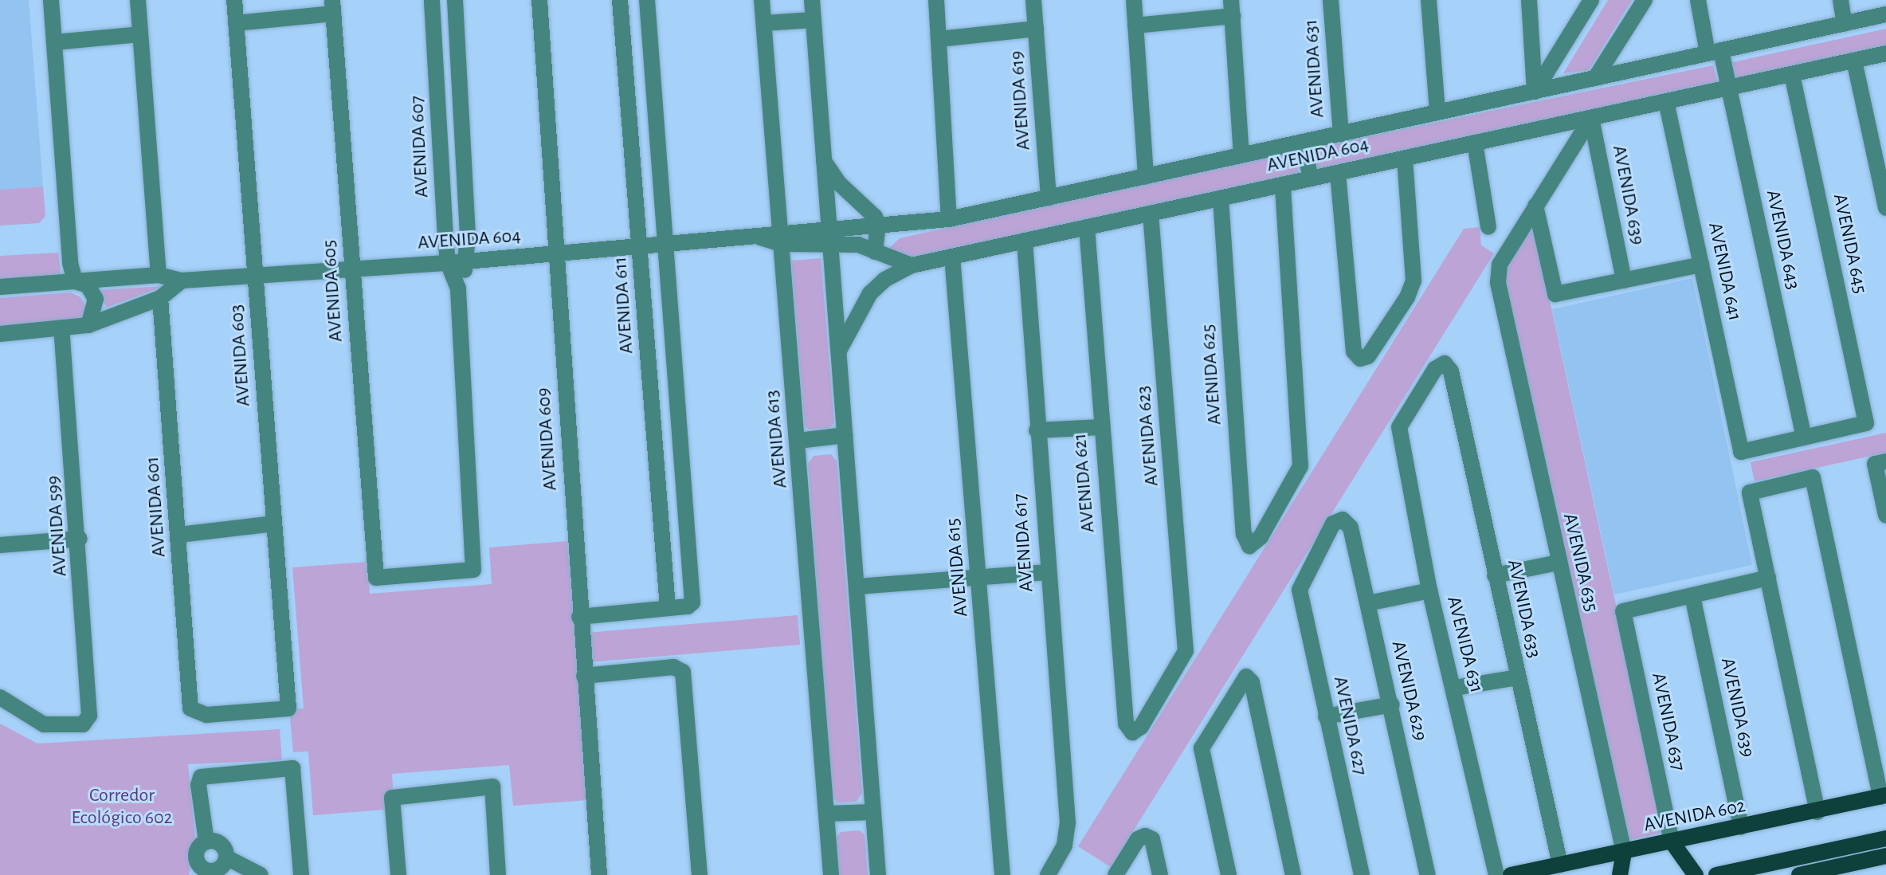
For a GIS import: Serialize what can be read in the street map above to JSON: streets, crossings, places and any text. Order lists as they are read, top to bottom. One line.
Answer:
{"streets":{"main road":["AVENIDA 602"],"street":["AVENIDA 631","AVENIDA 619","AVENIDA 607","AVENIDA 604","AVENIDA 639","AVENIDA 643","AVENIDA 645","AVENIDA 641","AVENIDA 605","AVENIDA 611","AVENIDA 603","AVENIDA 625","AVENIDA 623","AVENIDA 609","AVENIDA 613","AVENIDA 621","AVENIDA 601","AVENIDA 599","AVENIDA 617","AVENIDA 635","AVENIDA 615","AVENIDA 633","AVENIDA 629","AVENIDA 637","AVENIDA 627"]},"crossings":[["AVENIDA 631","AVENIDA 604"],["AVENIDA 631","AVENIDA 633"],["AVENIDA 619","AVENIDA 604"],["AVENIDA 607","AVENIDA 604"],["AVENIDA 607","AVENIDA 605"],["AVENIDA 604","AVENIDA 639"],["AVENIDA 604","AVENIDA 643"],["AVENIDA 604","AVENIDA 645"],["AVENIDA 604","AVENIDA 641"],["AVENIDA 604","AVENIDA 605"],["AVENIDA 604","AVENIDA 611"],["AVENIDA 604","AVENIDA 603"],["AVENIDA 604","AVENIDA 625"],["AVENIDA 604","AVENIDA 623"],["AVENIDA 604","AVENIDA 609"],["AVENIDA 604","AVENIDA 613"],["AVENIDA 604","AVENIDA 621"],["AVENIDA 604","AVENIDA 617"],["AVENIDA 604","AVENIDA 615"],["AVENIDA 639","AVENIDA 637"],["AVENIDA 639","AVENIDA 602"],["AVENIDA 643","AVENIDA 645"],["AVENIDA 643","AVENIDA 641"],["AVENIDA 645","AVENIDA 641"],["AVENIDA 603","AVENIDA 601"],["AVENIDA 623","AVENIDA 621"],["AVENIDA 635","AVENIDA 602"],["AVENIDA 633","AVENIDA 602"],["AVENIDA 629","AVENIDA 627"],["AVENIDA 637","AVENIDA 602"]],"parks":["Corredor Ecológico 602"]}
